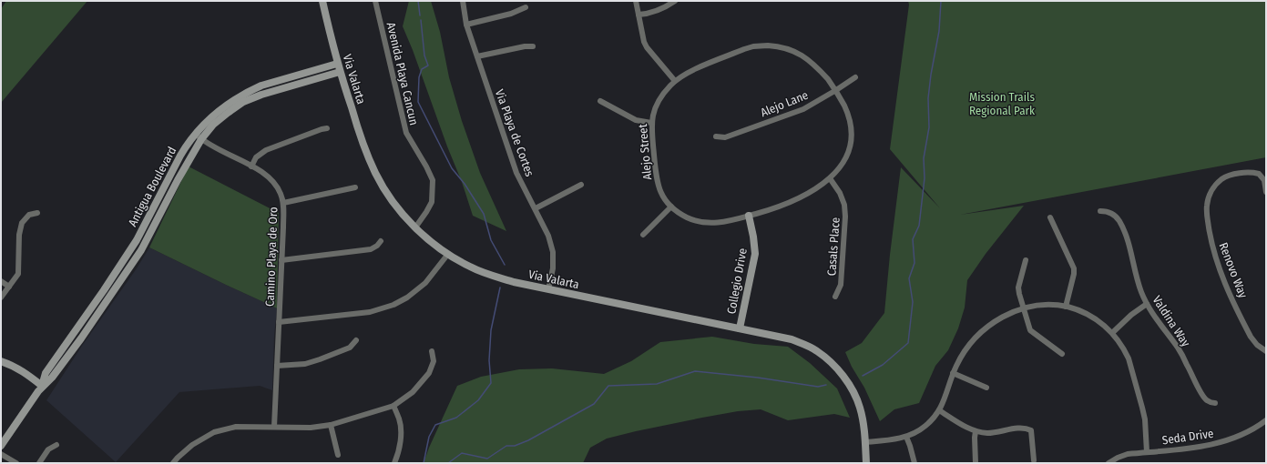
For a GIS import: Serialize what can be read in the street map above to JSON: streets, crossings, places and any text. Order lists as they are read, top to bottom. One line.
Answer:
{"streets":{"main road":["Via Valarta","Antigua Boulevard","Collegio Drive"],"street":["Avenida Playa Cancun","Alejo Lane","Via Playa de Cortes","Alejo Street","Casals Place","Camino Playa de Oro","Renovo Way","Valdina Way","Seda Drive"]},"crossings":[["Avenida Playa Cancun","Via Valarta"],["Via Valarta","Via Playa de Cortes"],["Via Valarta","Antigua Boulevard"],["Via Valarta","Collegio Drive"],["Alejo Lane","Alejo Street"],["Alejo Street","Casals Place"],["Alejo Street","Collegio Drive"],["Antigua Boulevard","Camino Playa de Oro"]],"parks":["Mission Trails Regional Park"]}
